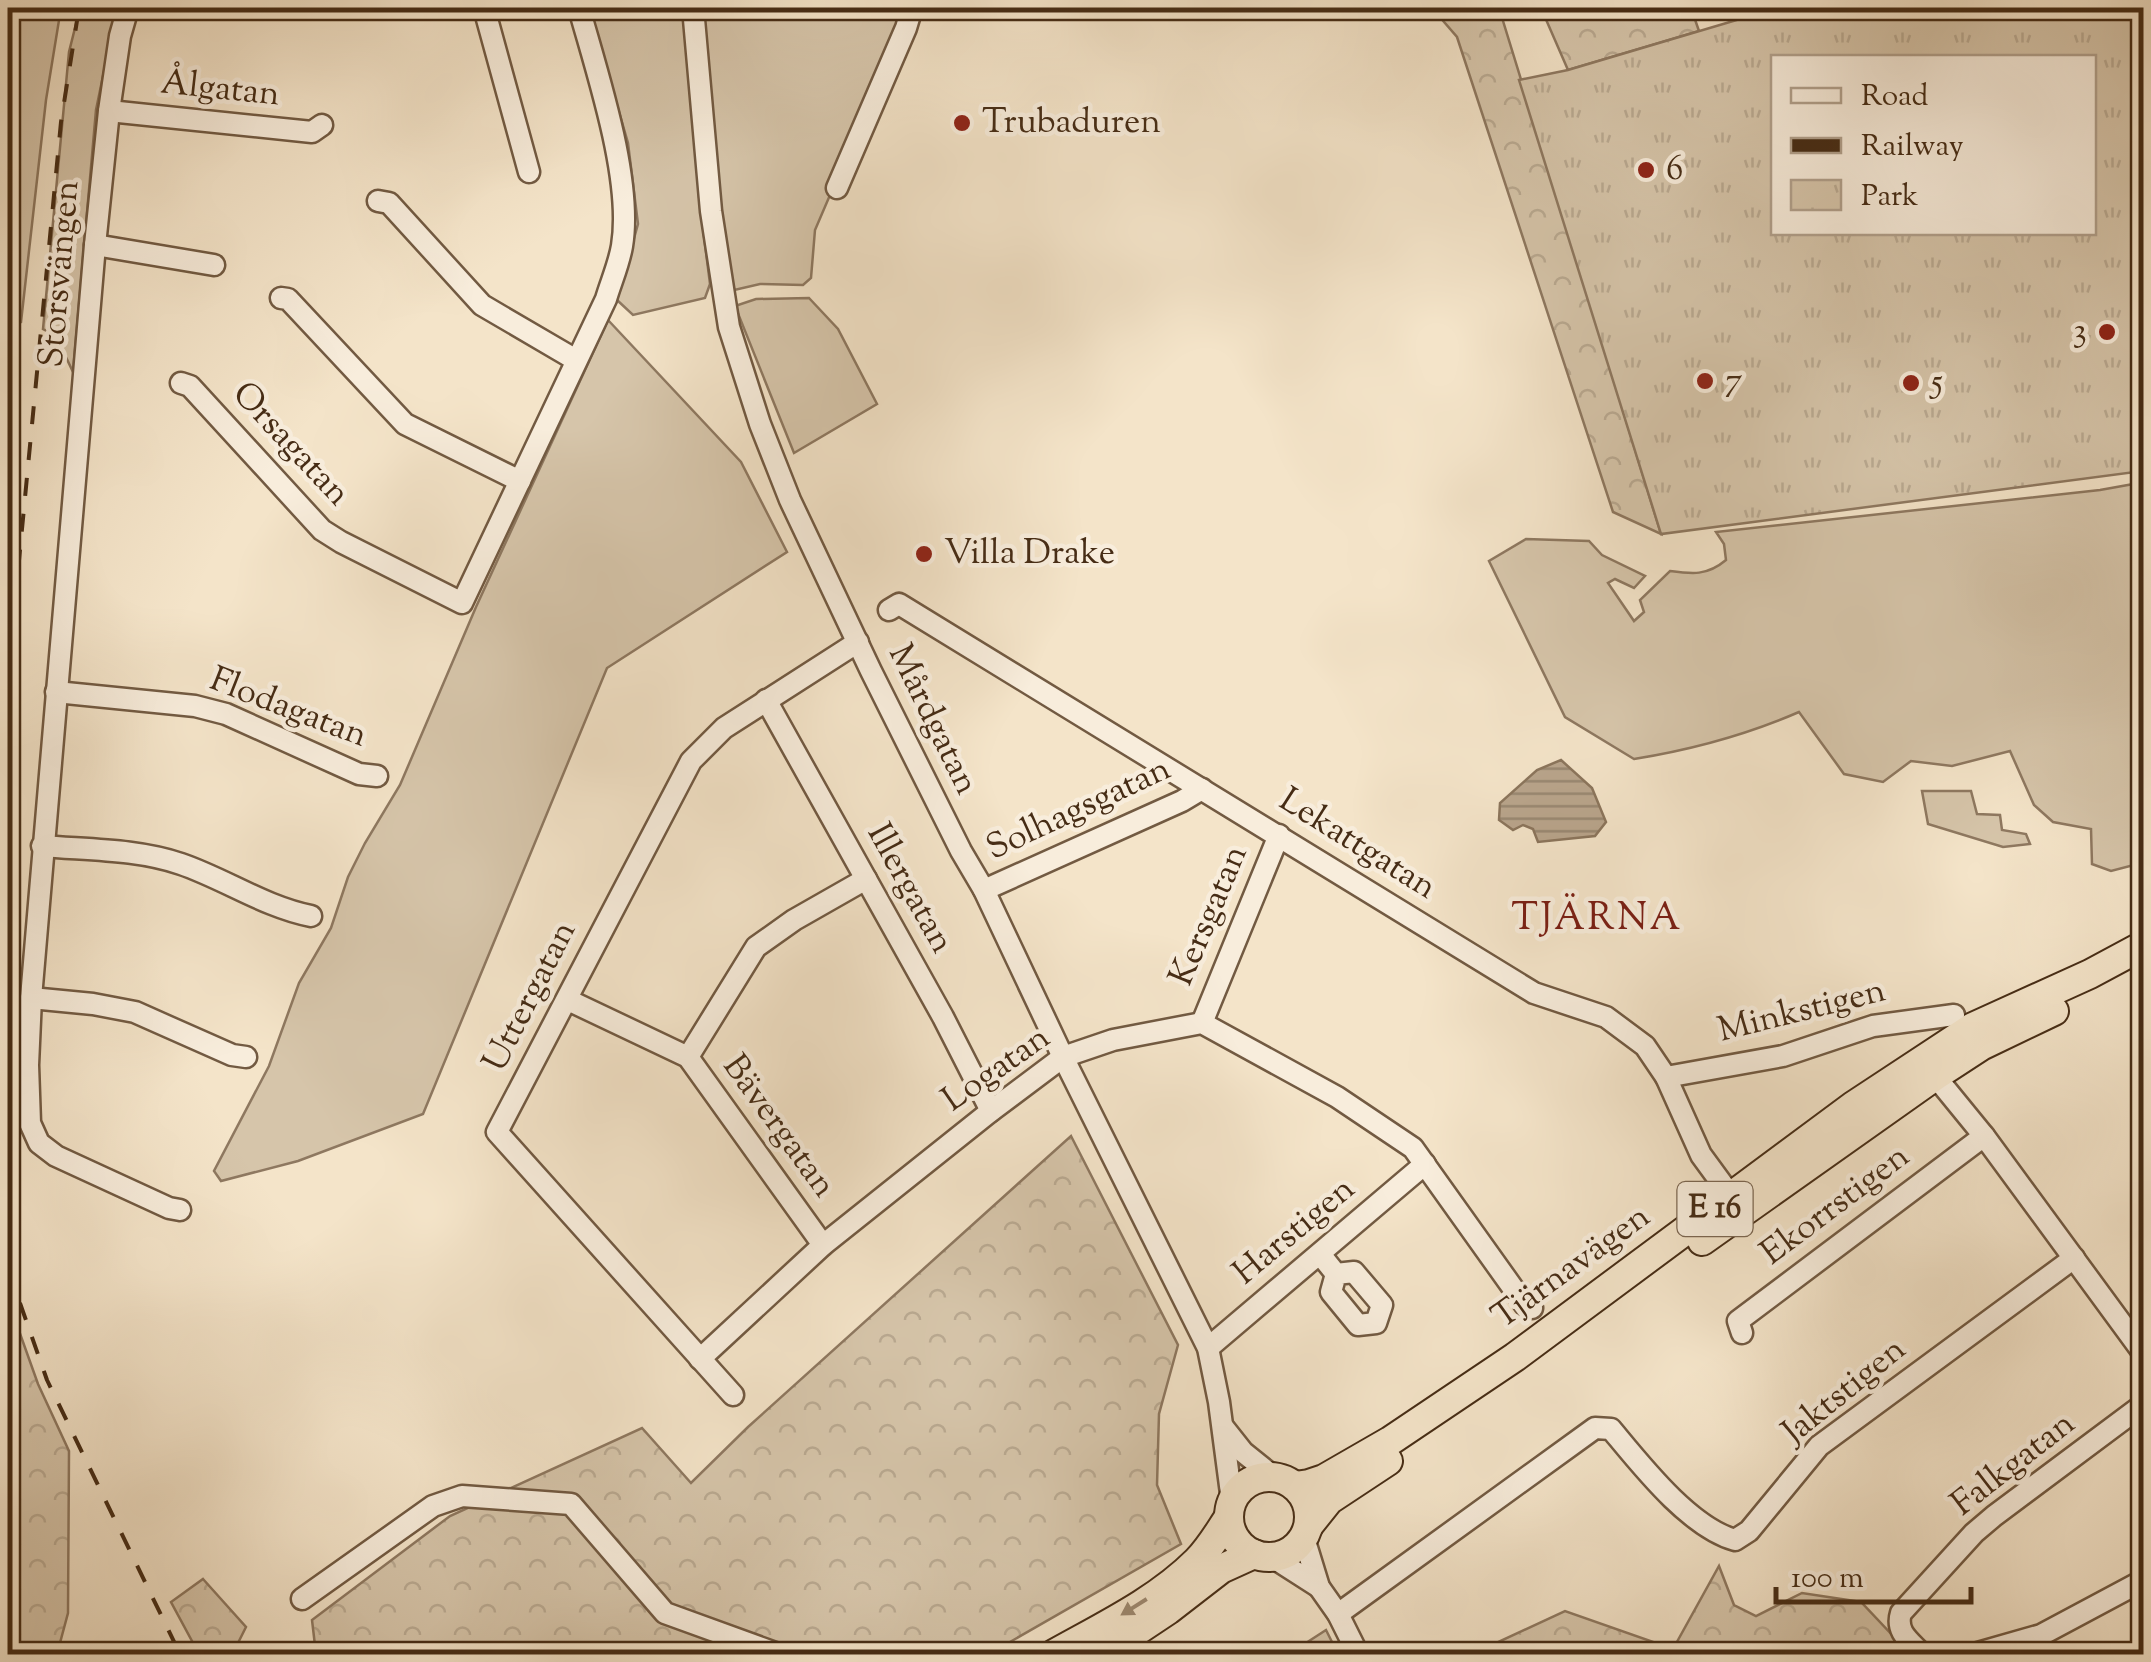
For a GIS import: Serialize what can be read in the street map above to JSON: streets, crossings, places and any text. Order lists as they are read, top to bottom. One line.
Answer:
{"streets":{"highway":["E 16","Tjärnavägen"],"street":["Ålgatan","Storsvängen","Orsagatan","Flodagatan","Mårdgatan","Solhagsgatan","Lekattgatan","Illergatan","Kersgatan","Uttergatan","Minkstigen","Logatan","Bävergatan","Ekorrstigen","Harstigen","Jaktstigen","Falkgatan"]},"crossings":[["Ålgatan","Storsvängen"],["Storsvängen","Flodagatan"],["Mårdgatan","Solhagsgatan"],["Mårdgatan","Uttergatan"],["Mårdgatan","Logatan"],["Mårdgatan","E 16"],["Mårdgatan","Harstigen"],["Mårdgatan","Tjärnavägen"],["Solhagsgatan","Lekattgatan"],["Lekattgatan","Kersgatan"],["Lekattgatan","Minkstigen"],["Lekattgatan","Tjärnavägen"],["Illergatan","Uttergatan"],["Illergatan","Logatan"],["Kersgatan","Logatan"],["Uttergatan","Logatan"],["Uttergatan","Bävergatan"],["Logatan","Bävergatan"],["E 16","Tjärnavägen"]],"districts":["TJÄRNA"],"places":["Trubaduren","6","3","7","5","Villa Drake"],"legend":["Road","Railway","Park"],"scale_bar":"100 m"}
